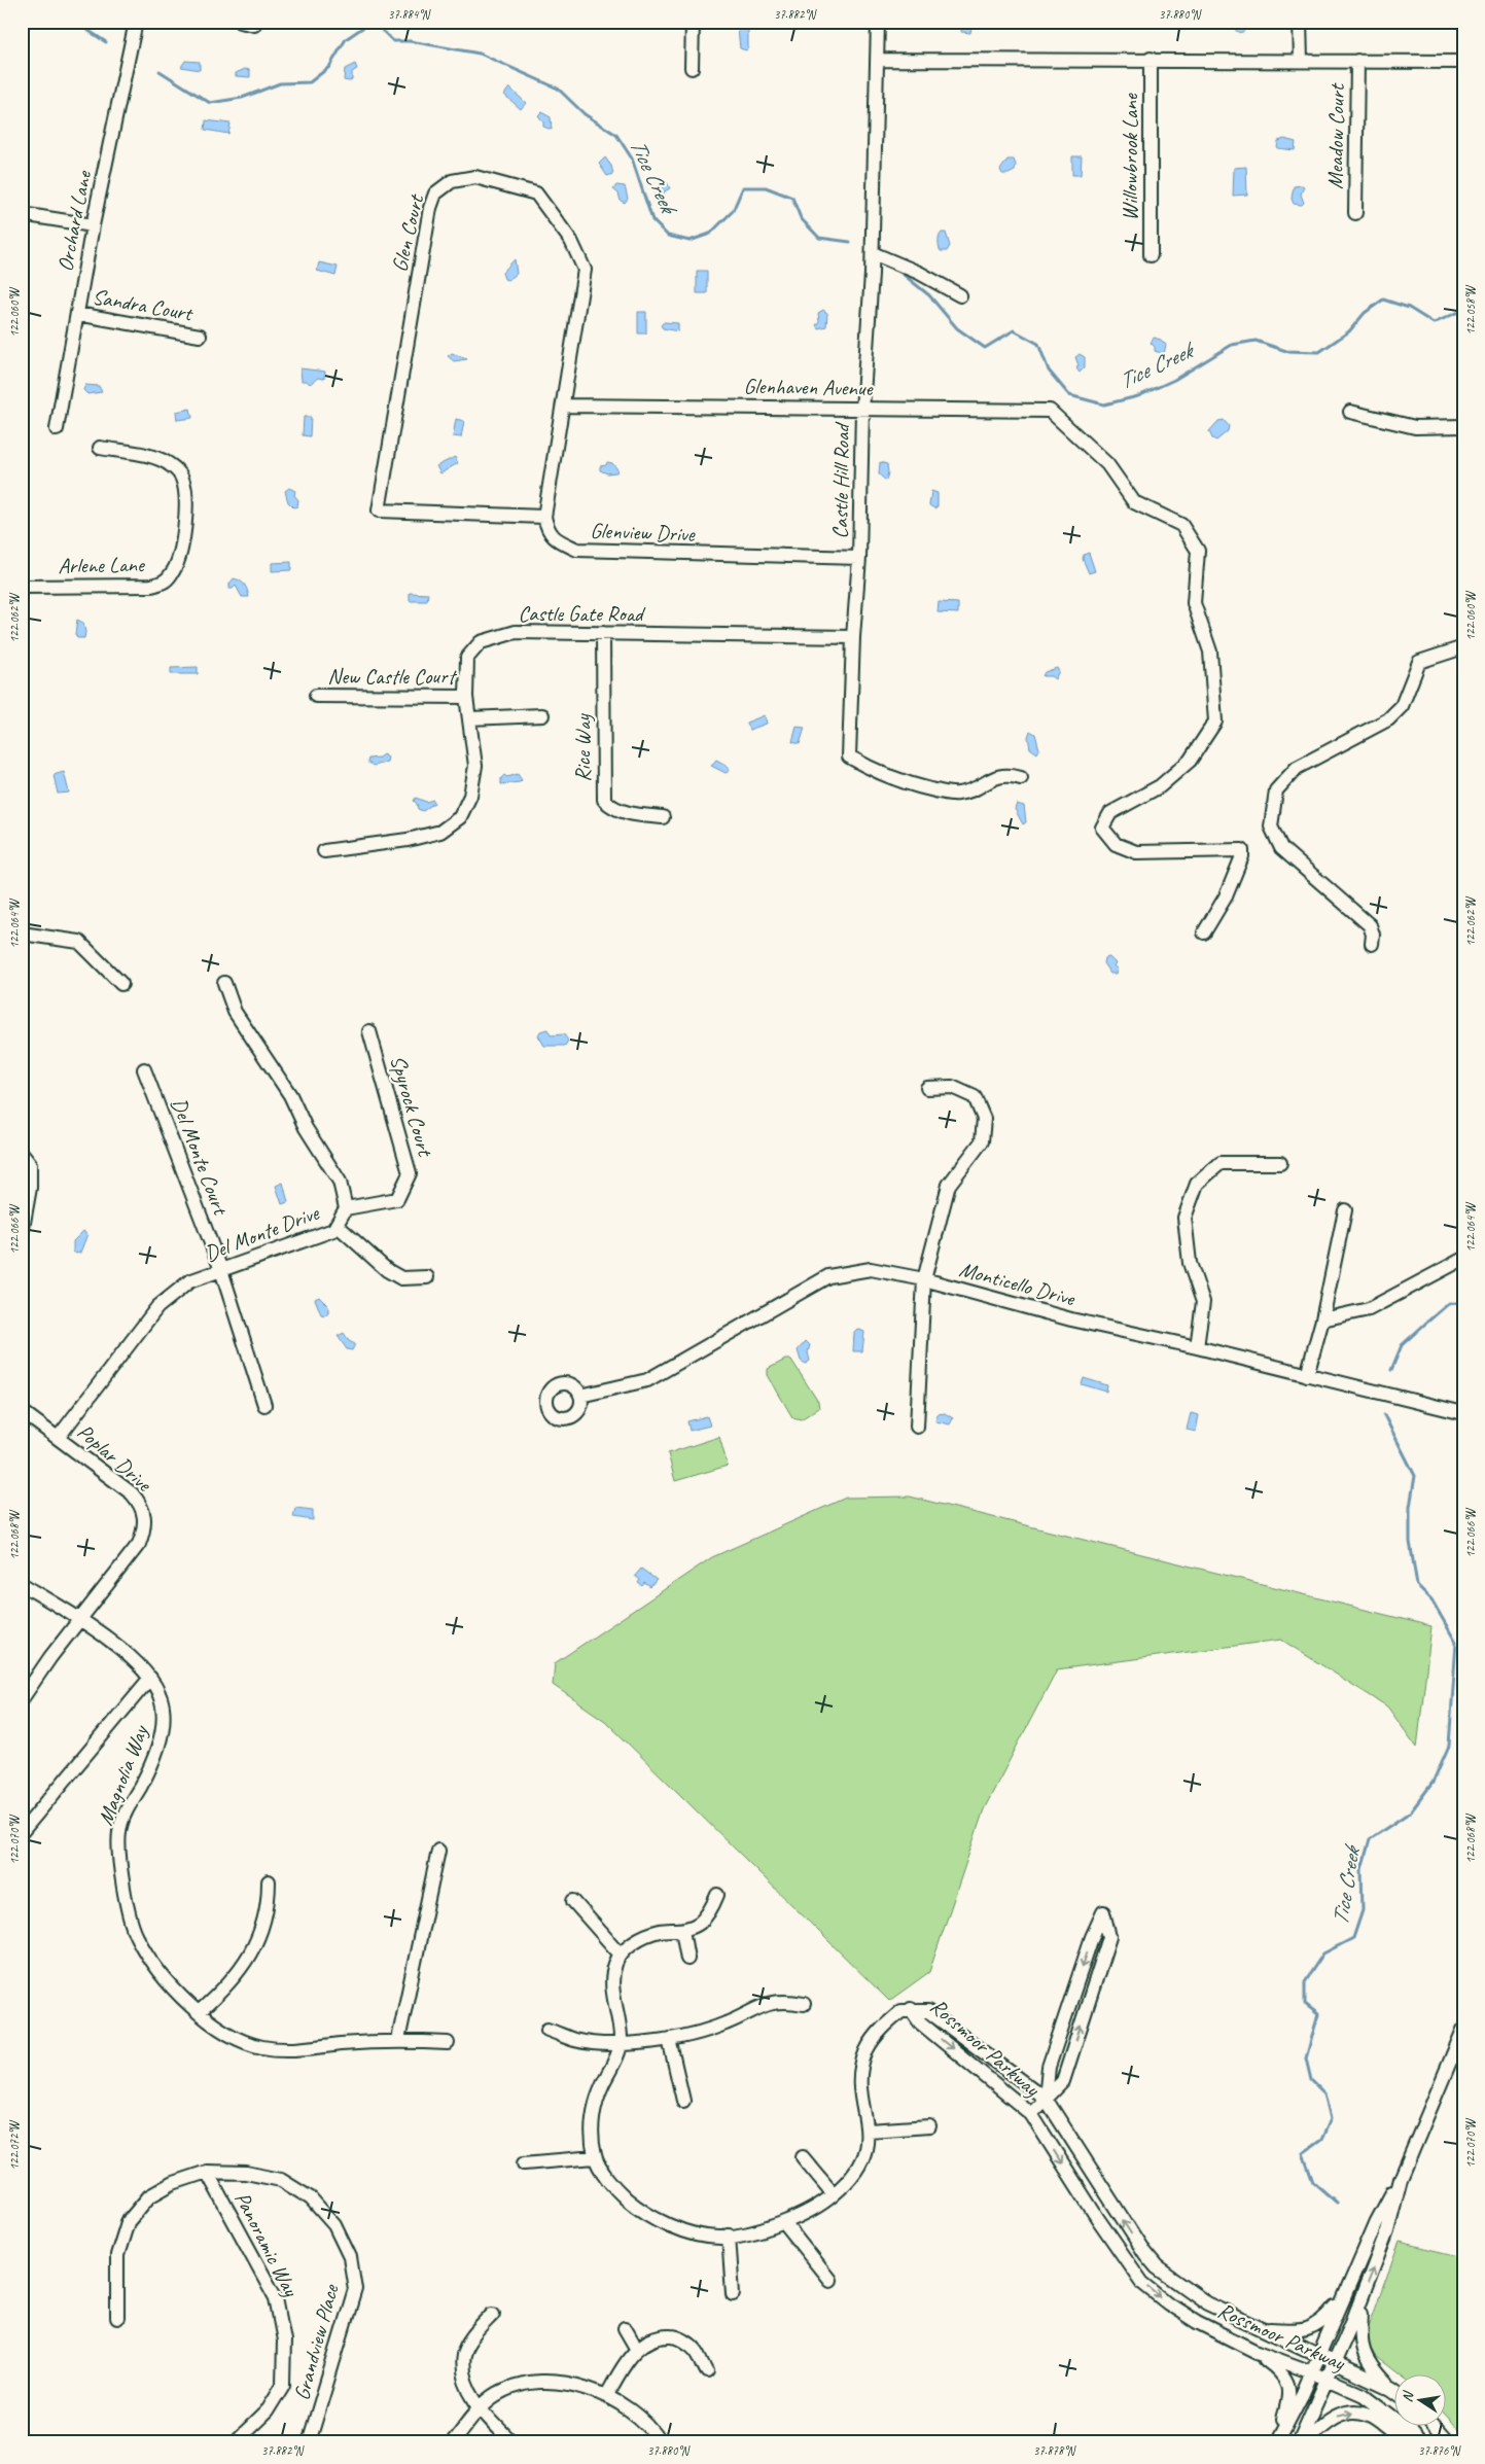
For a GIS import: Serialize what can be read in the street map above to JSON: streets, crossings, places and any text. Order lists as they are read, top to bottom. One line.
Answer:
{"streets":{"street":["Meadow Court","Willowbrook Lane","Orchard Lane","Glen Court","Sandra Court","Glenhaven Avenue","Castle Hill Road","Glenview Drive","Arlene Lane","Castle Gate Road","New Castle Court","Rice Way","Spyrock Court","Del Monte Court","Del Monte Drive","Monticello Drive","Poplar Drive","Magnolia Way","Rossmoor Parkway","Panoramic Way","Grandview Place"]},"crossings":[["Orchard Lane","Sandra Court"],["Glen Court","Glenhaven Avenue"],["Glen Court","Glenview Drive"],["Glenhaven Avenue","Castle Hill Road"],["Castle Hill Road","Glenview Drive"],["Castle Hill Road","Castle Gate Road"],["Castle Gate Road","New Castle Court"],["Castle Gate Road","Rice Way"],["Spyrock Court","Del Monte Drive"],["Del Monte Court","Del Monte Drive"],["Del Monte Drive","Poplar Drive"],["Poplar Drive","Magnolia Way"],["Panoramic Way","Grandview Place"]],"water":["Tice Creek"],"north":"left","coordinates":["37.884°N","37.882°N","37.880°N","122.058°W","122.060°W","122.062°W","122.064°W","122.066°W","122.068°W","122.070°W","122.072°W","37.878°N","37.876°N"]}
